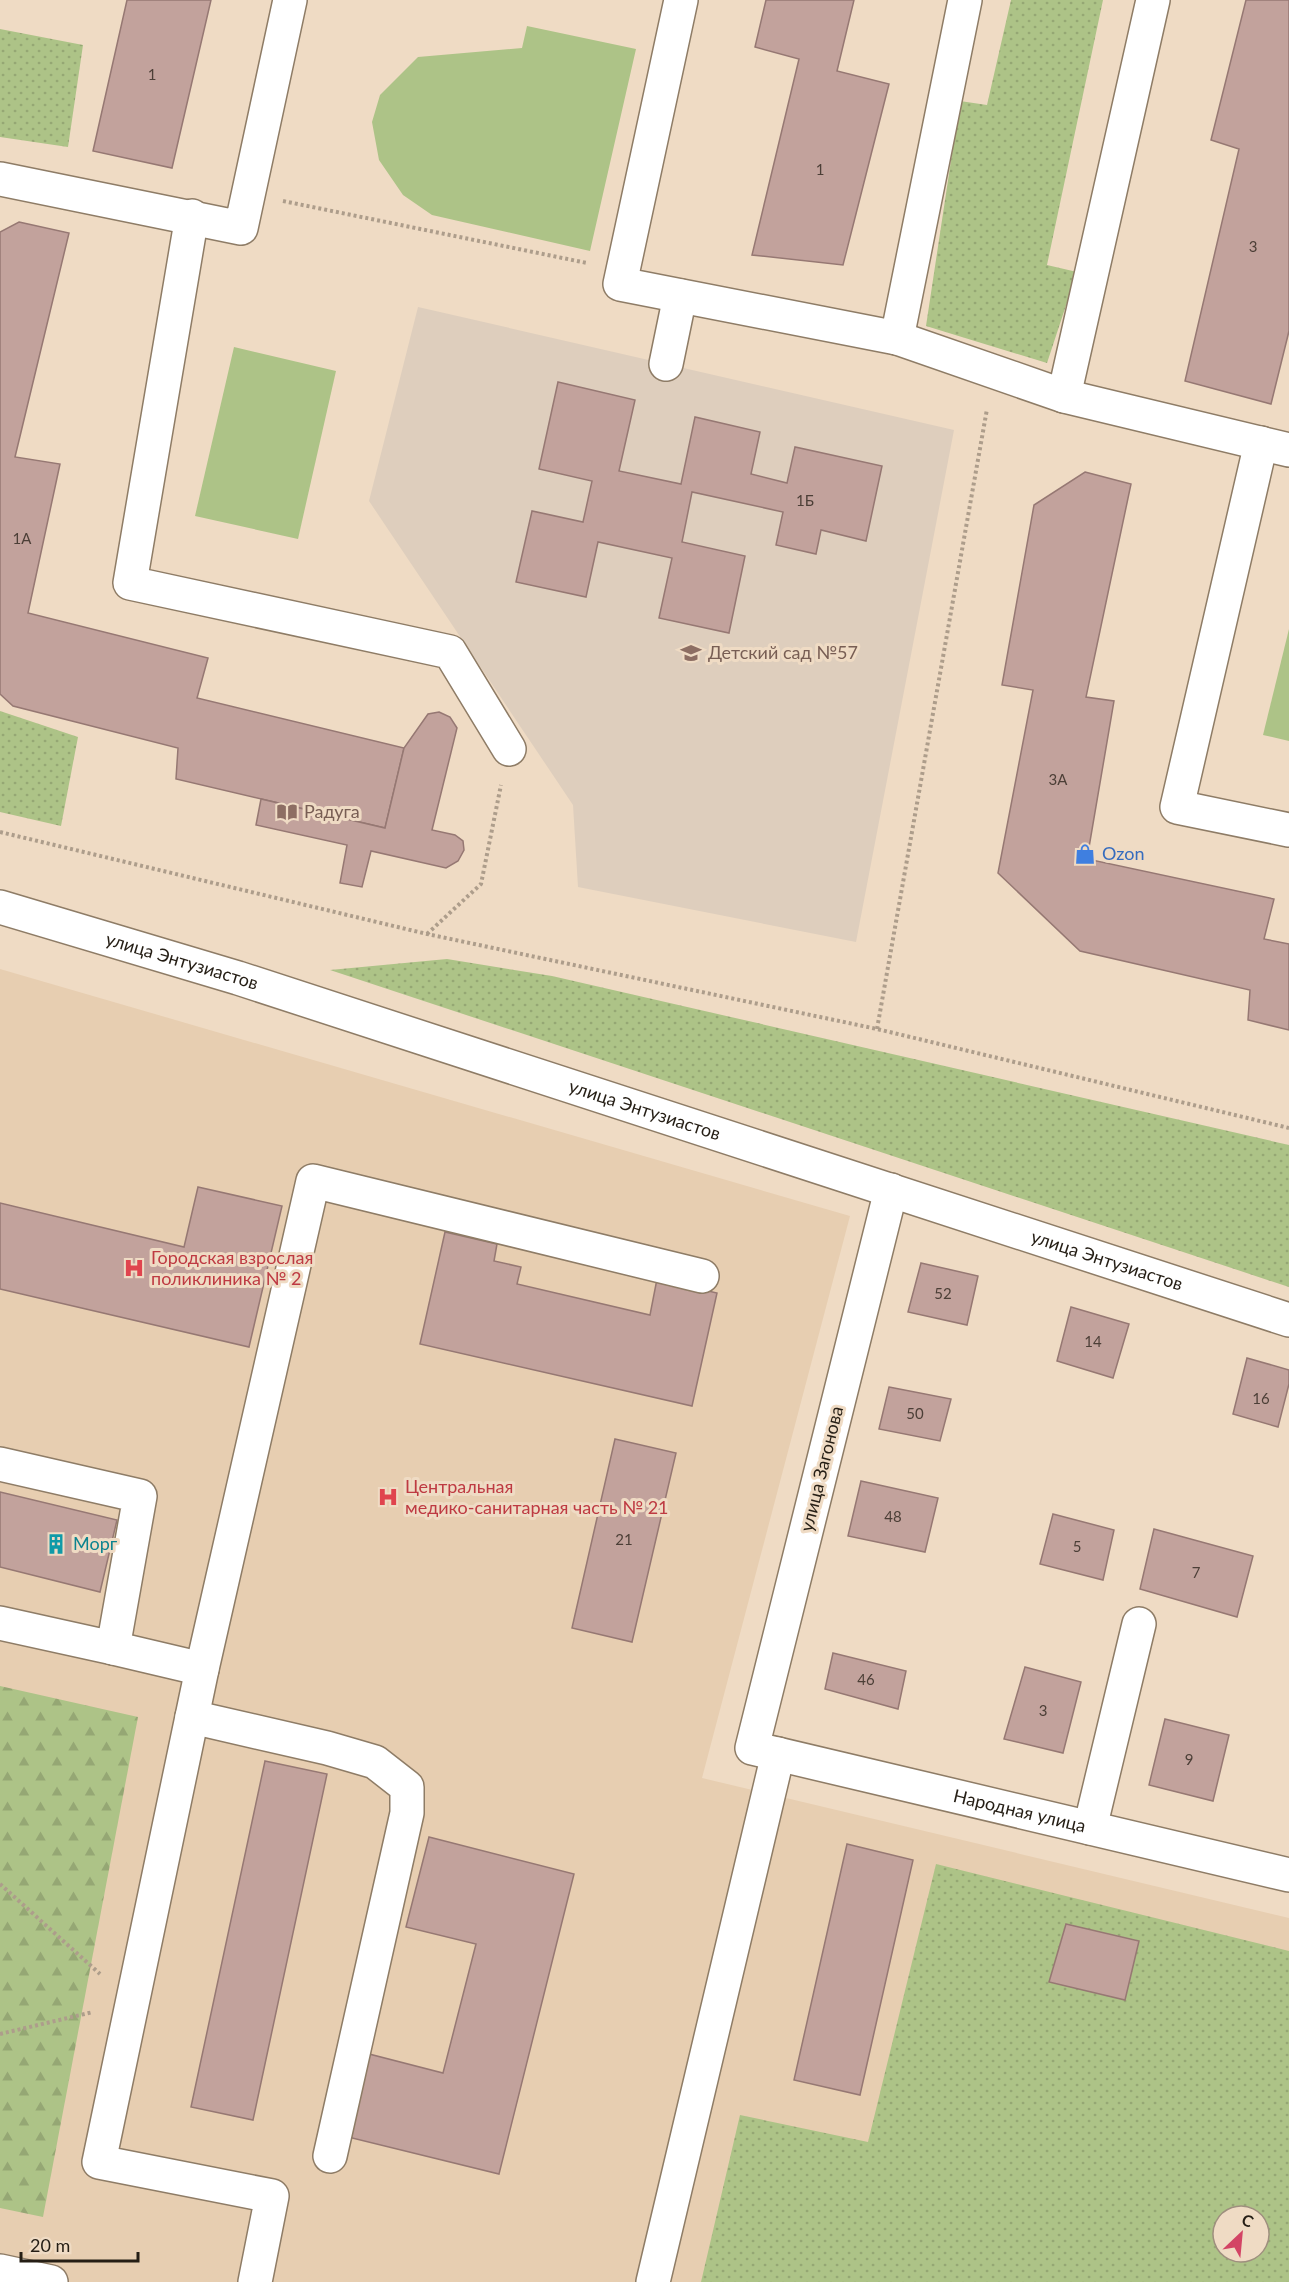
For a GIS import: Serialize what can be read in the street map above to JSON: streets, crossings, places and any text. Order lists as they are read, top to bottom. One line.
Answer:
{"streets":{"street":["улица Энтузиастов","улица Загонова","Народная улица"]},"crossings":[["улица Энтузиастов","улица Загонова"],["улица Загонова","Народная улица"]],"places":{"school or university":["Детский сад №57"],"library":["Радуга"],"shop":["Ozon"],"hospital":["Городская взрослая поликлиника № 2","Центральная медико-санитарная часть № 21"],"building":["Морг"]},"house_numbers":["1","1","3","1Б","1А","3А","52","14","16","50","48","21","5","7","46","3","9"],"scale_bar":"20 m","north":"top right"}
